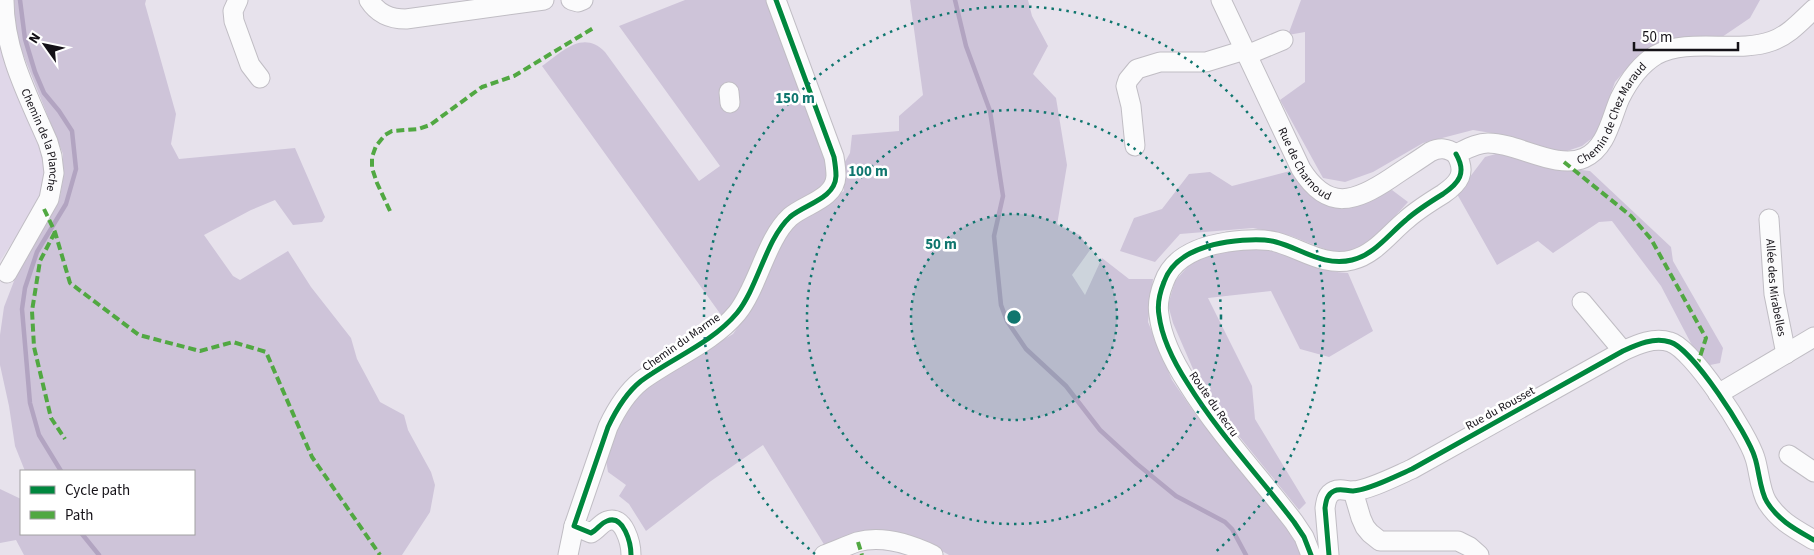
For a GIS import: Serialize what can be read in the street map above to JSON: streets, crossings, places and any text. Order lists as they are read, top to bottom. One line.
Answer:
{"streets":{"street":["Chemin de Chez Maraud","Chemin de la Planche","Rue de Charnoud","Allée des Mirabelles","Chemin du Marme","Route du Recru","Rue du Rousset"]},"crossings":[["Chemin de Chez Maraud","Rue de Charnoud"],["Chemin de Chez Maraud","Route du Recru"],["Rue de Charnoud","Route du Recru"]],"legend":["Cycle path","Path"],"scale_bar":"50 m","north":"top left","rings":["150 m","100 m","50 m"]}
